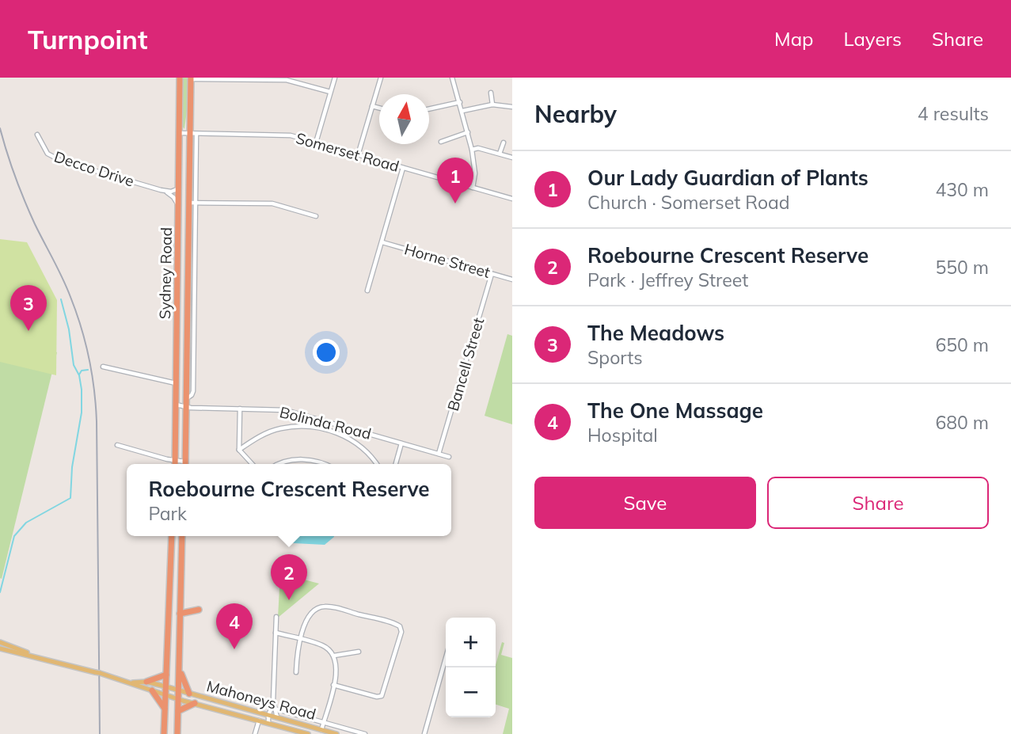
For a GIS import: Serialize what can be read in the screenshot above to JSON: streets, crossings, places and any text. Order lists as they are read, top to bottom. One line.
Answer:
{"streets":{"highway":["Sydney Road"],"main road":["Mahoneys Road"],"street":["Somerset Road","Decco Drive","Horne Street","Bancell Street","Bolinda Road"]},"crossings":[["Somerset Road","Sydney Road"],["Decco Drive","Sydney Road"],["Horne Street","Bancell Street"],["Sydney Road","Bolinda Road"],["Bancell Street","Bolinda Road"]],"north":"top","page":{"header":"Turnpoint","nav":["Map","Layers","Share"],"heading":["Nearby","4 results"],"list":[{"mark":"1","name":"Our Lady Guardian of Plants","note":"Church · Somerset Road","value":"430 m"},{"mark":"2","name":"Roebourne Crescent Reserve","note":"Park · Jeffrey Street","value":"550 m"},{"mark":"3","name":"The Meadows","note":"Sports","value":"650 m"},{"mark":"4","name":"The One Massage","note":"Hospital","value":"680 m"}],"pins":["1","3","2","4"],"buttons":["Save","Share"],"popup":["Roebourne Crescent Reserve","Park"],"map_buttons":["+","−"]}}
